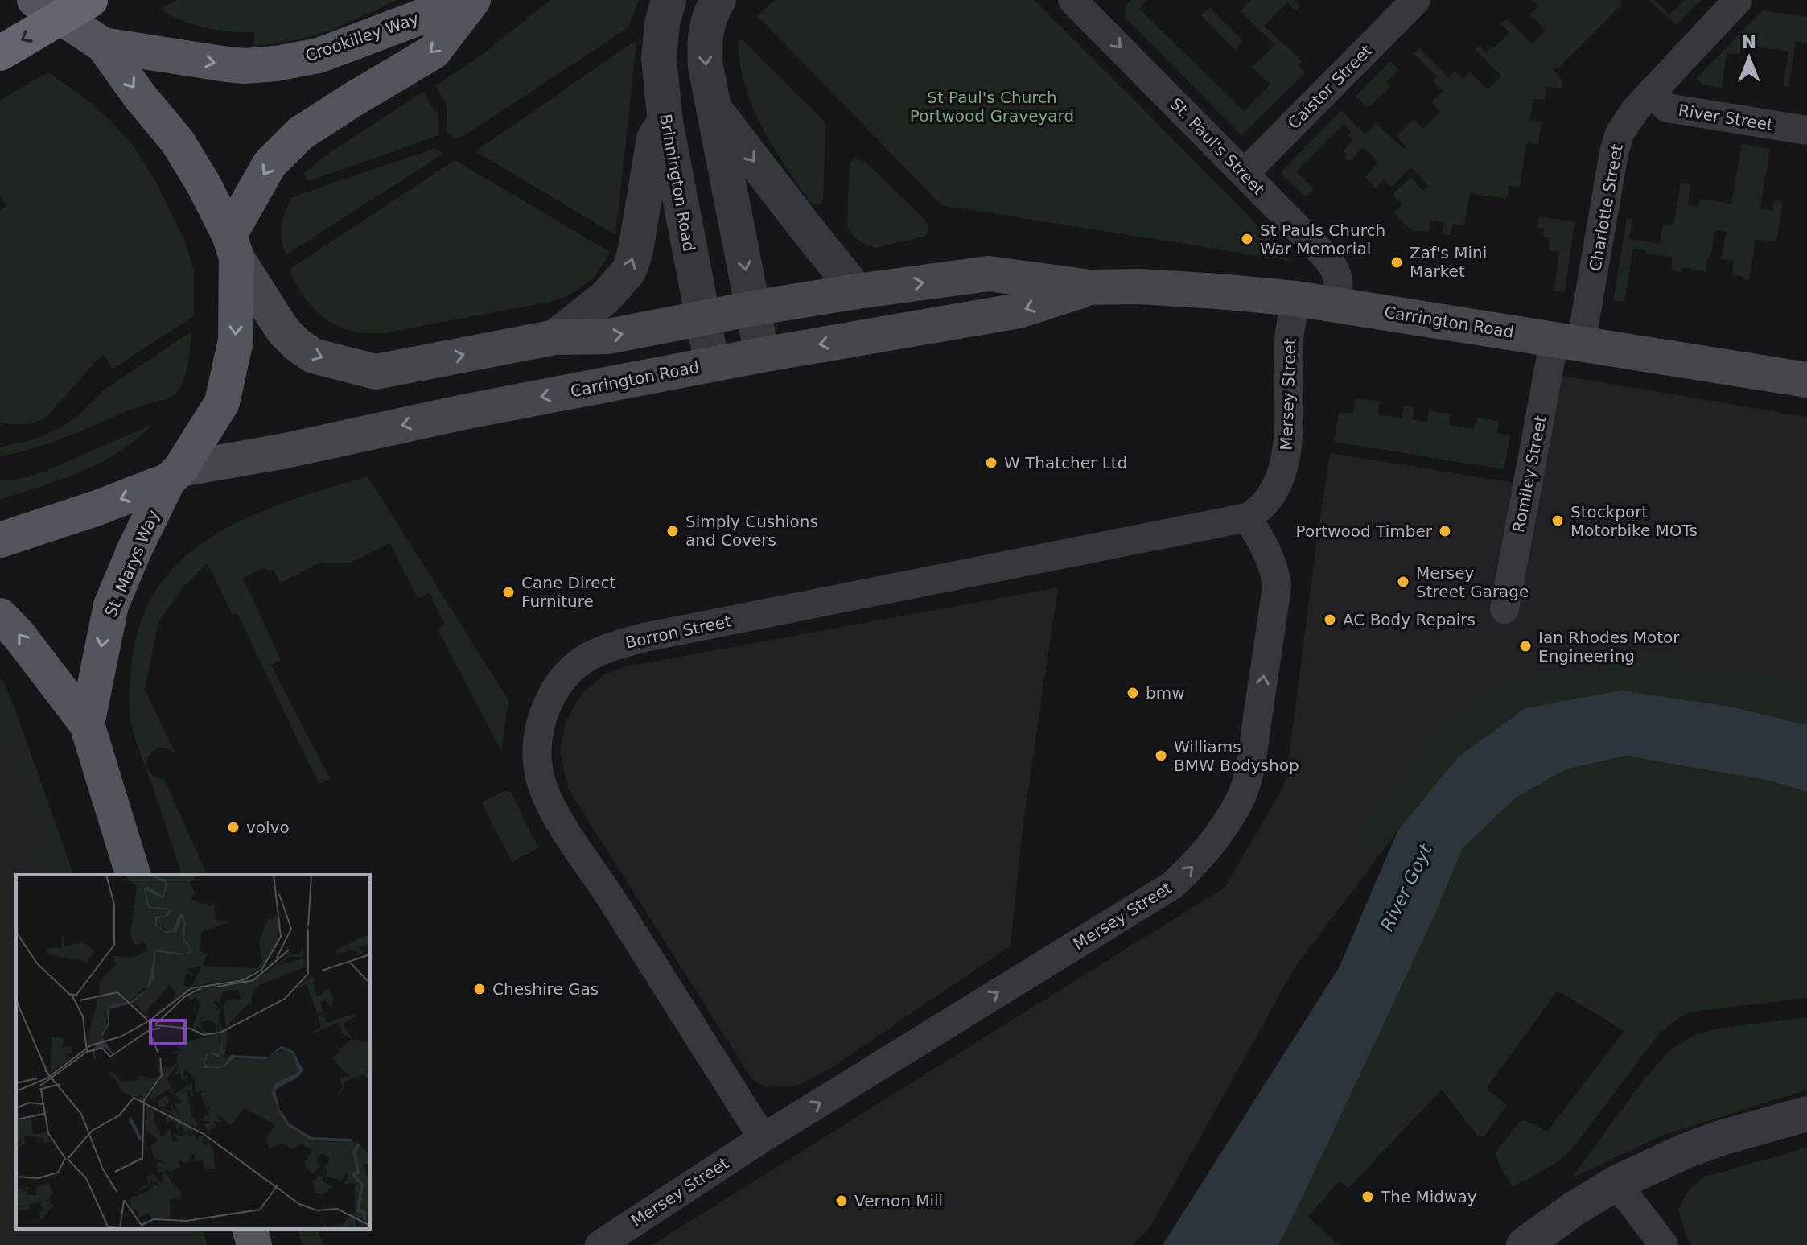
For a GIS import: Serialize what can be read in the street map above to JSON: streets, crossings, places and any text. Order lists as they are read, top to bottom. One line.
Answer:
{"streets":{"main road":["Crookilley Way","Carrington Road","St. Marys Way"],"street":["Caistor Street","River Street","St. Paul's Street","Brinnington Road","Charlotte Street","Mersey Street","Romiley Street","Borron Street"]},"crossings":[["Caistor Street","St. Paul's Street"],["River Street","Charlotte Street"],["St. Paul's Street","Carrington Road"],["Brinnington Road","Carrington Road"],["Charlotte Street","Carrington Road"],["Charlotte Street","Romiley Street"],["Carrington Road","Mersey Street"],["Carrington Road","Romiley Street"],["Carrington Road","St. Marys Way"],["Mersey Street","Borron Street"]],"one_way":["Crookilley Way","St. Paul's Street","Mersey Street"],"water":["River Goyt"],"parks":["St Paul's Church Portwood Graveyard"],"places":["St Pauls Church War Memorial","Zaf's Mini Market","W Thatcher Ltd","Stockport Motorbike MOTs","Simply Cushions and Covers","Portwood Timber","Mersey Street Garage","Cane Direct Furniture","AC Body Repairs","Ian Rhodes Motor Engineering","bmw","Williams BMW Bodyshop","volvo","Cheshire Gas","The Midway","Vernon Mill"],"north":"top"}
